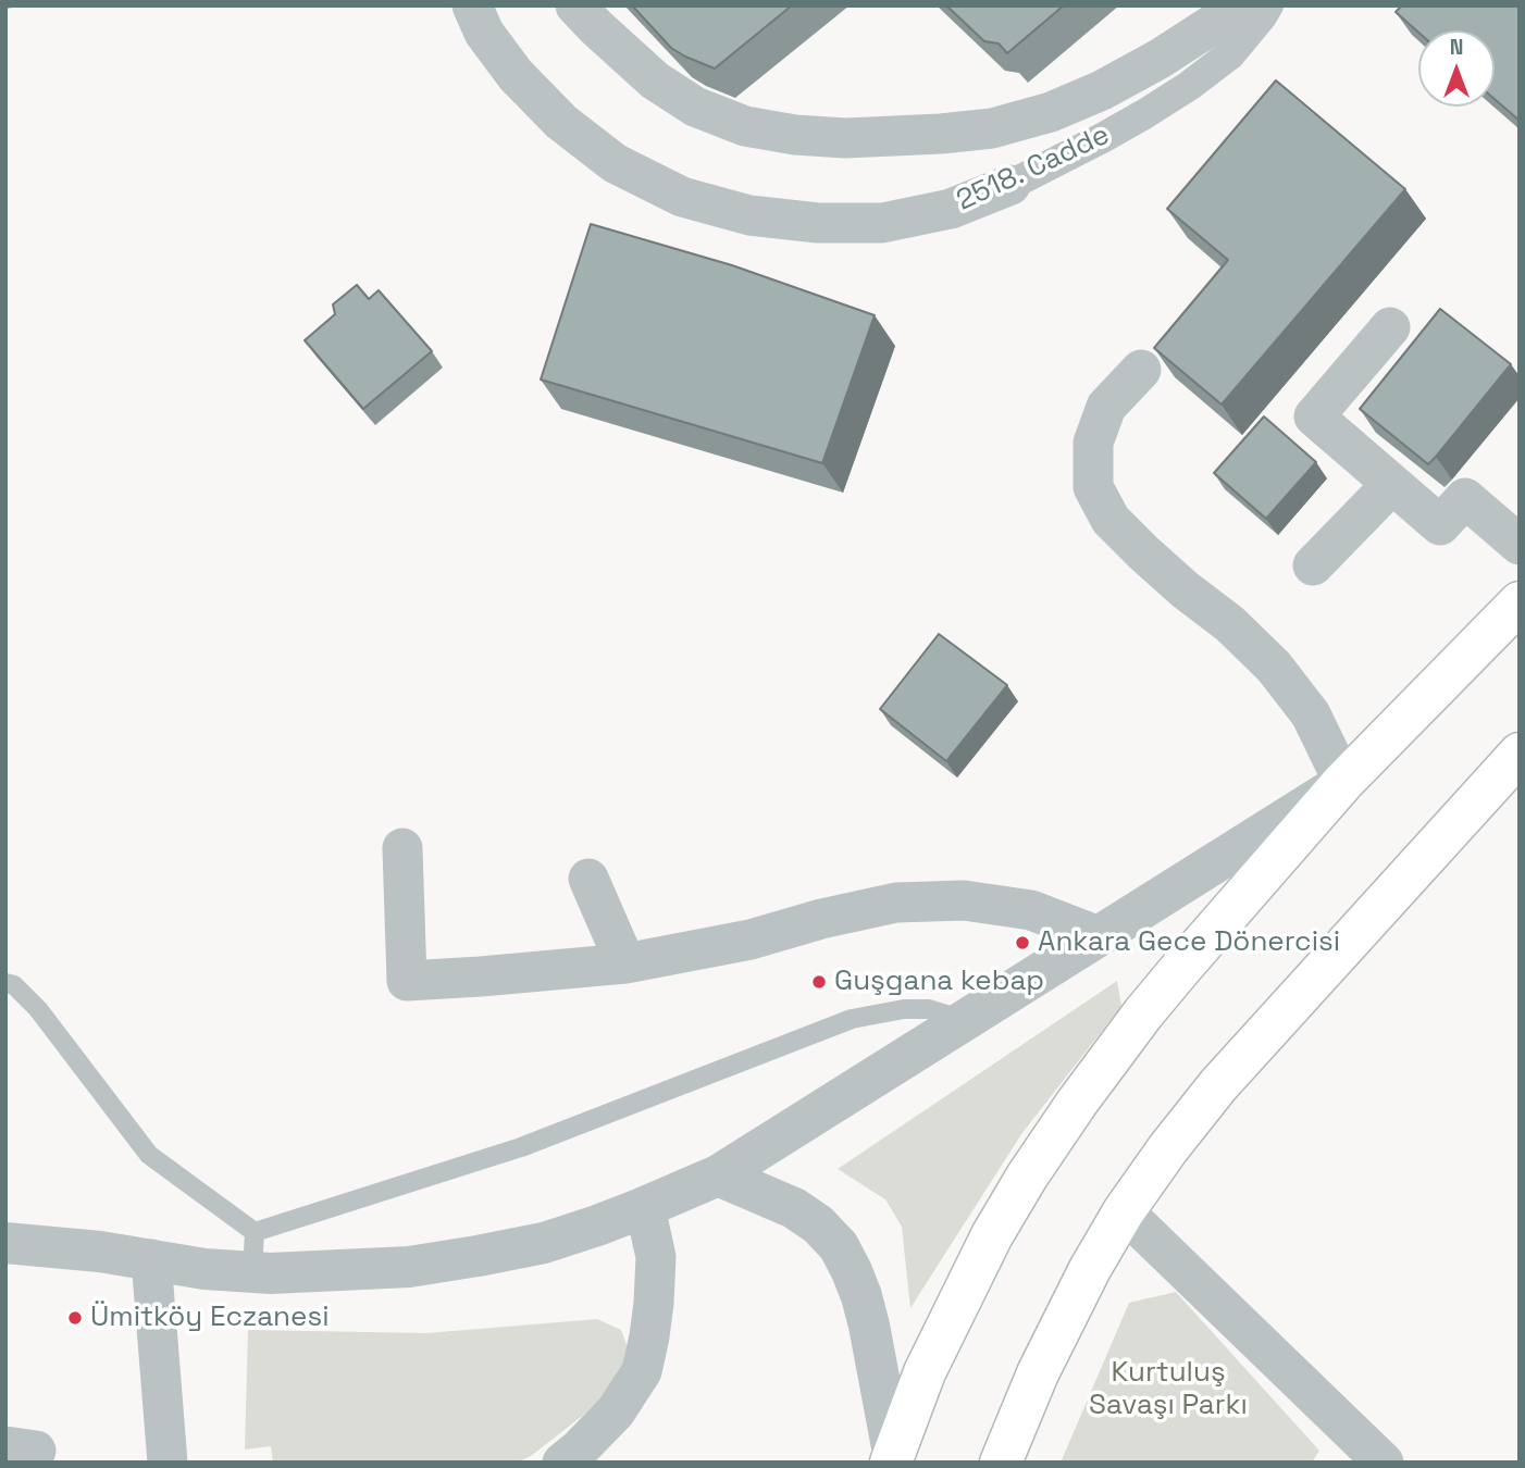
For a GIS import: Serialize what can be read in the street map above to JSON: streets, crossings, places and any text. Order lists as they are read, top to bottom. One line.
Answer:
{"streets":{"street":["2518. Cadde"]},"parks":["Kurtuluş Savaşı Parkı"],"places":["Ankara Gece Dönercisi","Guşgana kebap","Ümitköy Eczanesi"],"north":"top"}
